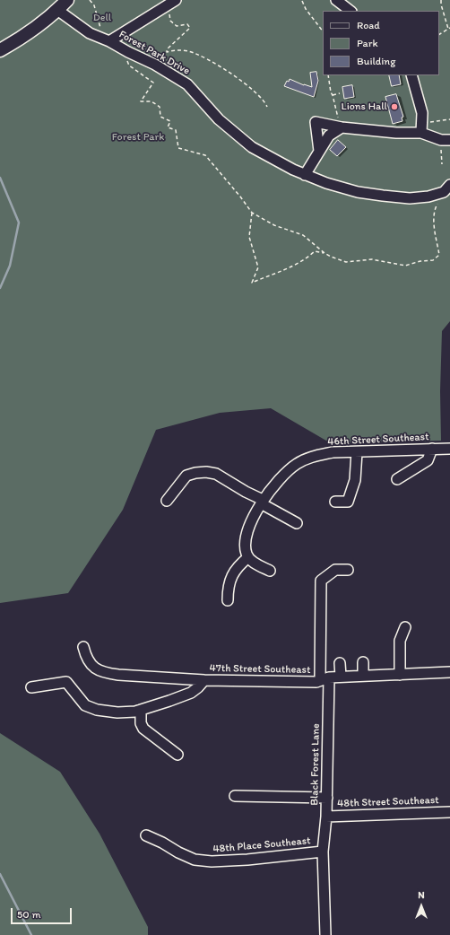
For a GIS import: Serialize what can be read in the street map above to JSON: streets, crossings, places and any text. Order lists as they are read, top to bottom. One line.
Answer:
{"streets":{"street":["Forest Park Drive","46th Street Southeast","47th Street Southeast","Black Forest Lane","48th Street Southeast","48th Place Southeast"]},"crossings":[["47th Street Southeast","Black Forest Lane"],["Black Forest Lane","48th Street Southeast"],["Black Forest Lane","48th Place Southeast"]],"parks":["Dell","Forest Park"],"places":["Lions Hall"],"legend":["Road","Park","Building"],"scale_bar":"50 m","north":"top"}
